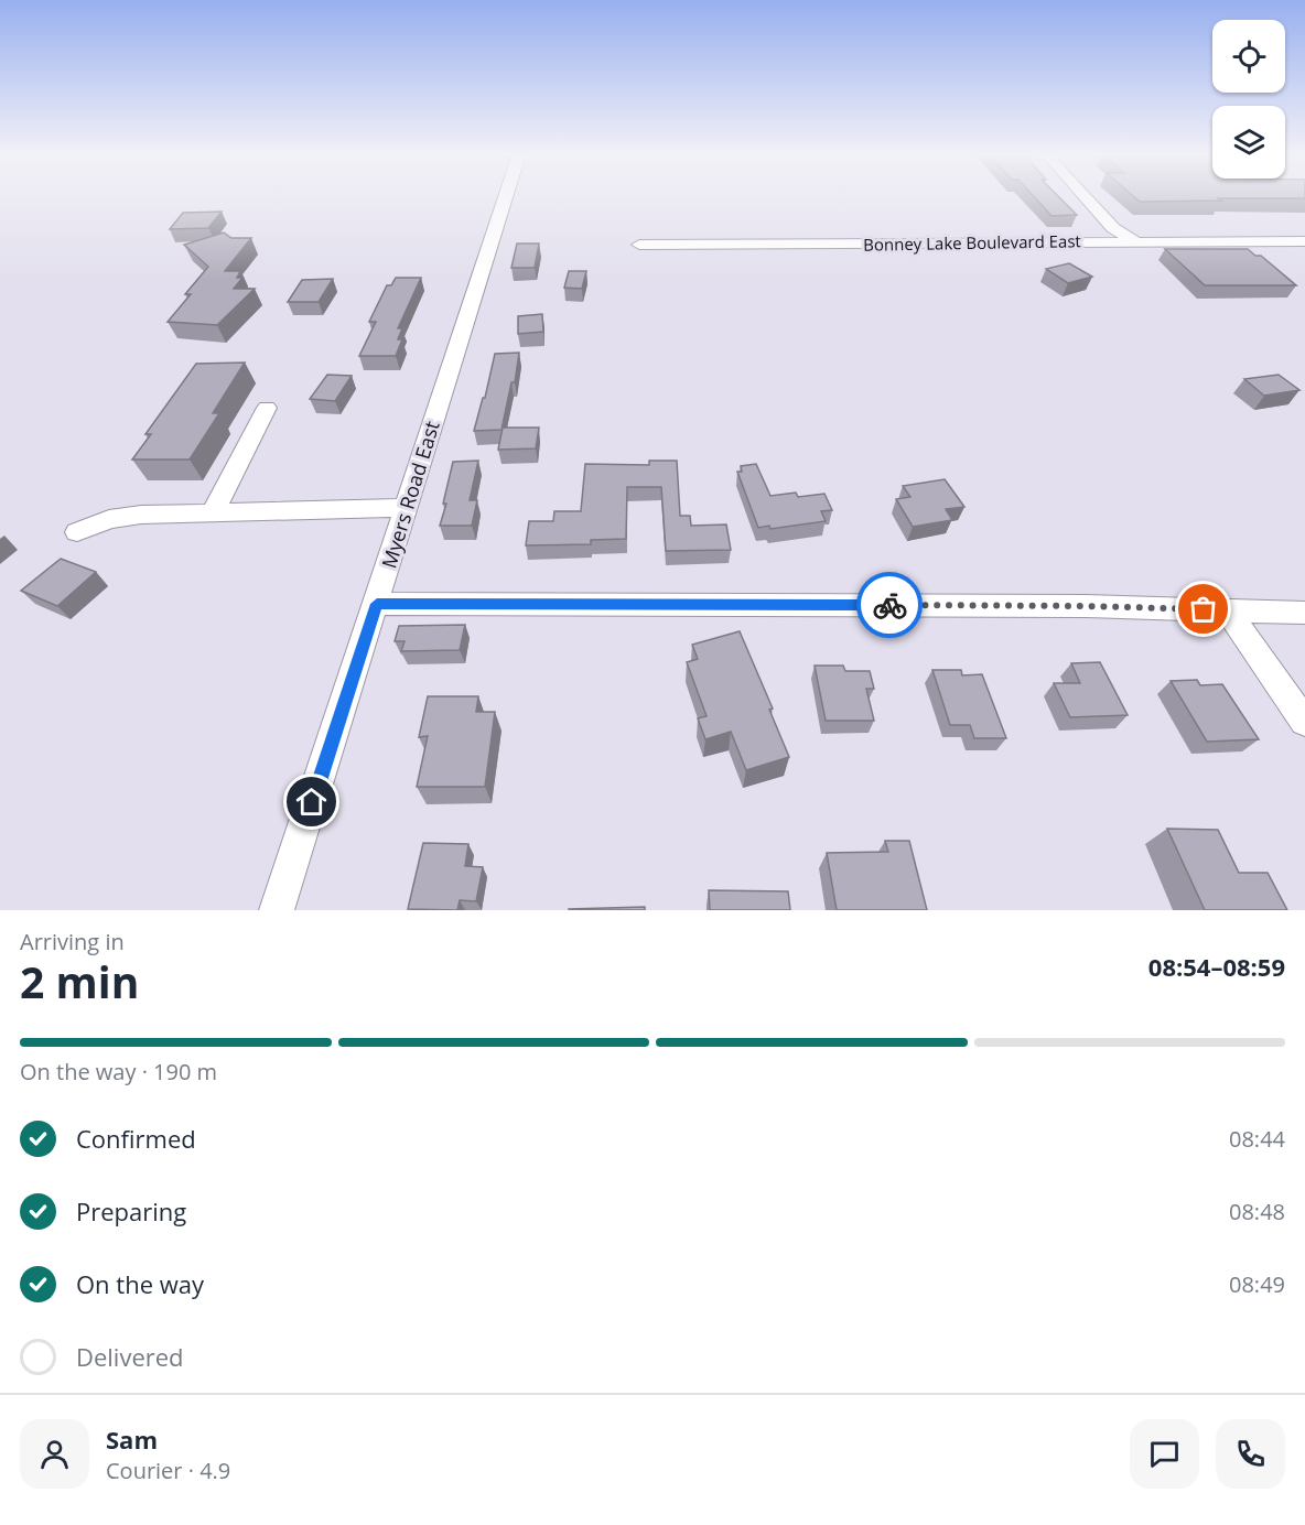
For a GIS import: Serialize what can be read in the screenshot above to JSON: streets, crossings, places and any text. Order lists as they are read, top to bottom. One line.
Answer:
{"streets":{"street":["Bonney Lake Boulevard East","Myers Road East"]},"page":{"heading":["2 min","Arriving in","08:54–08:59"],"panel":["Sam","Courier · 4.9"],"bar":"On the way · 190 m","list":[["Confirmed","08:44"],["Preparing","08:48"],["On the way","08:49"],"Delivered"]}}
